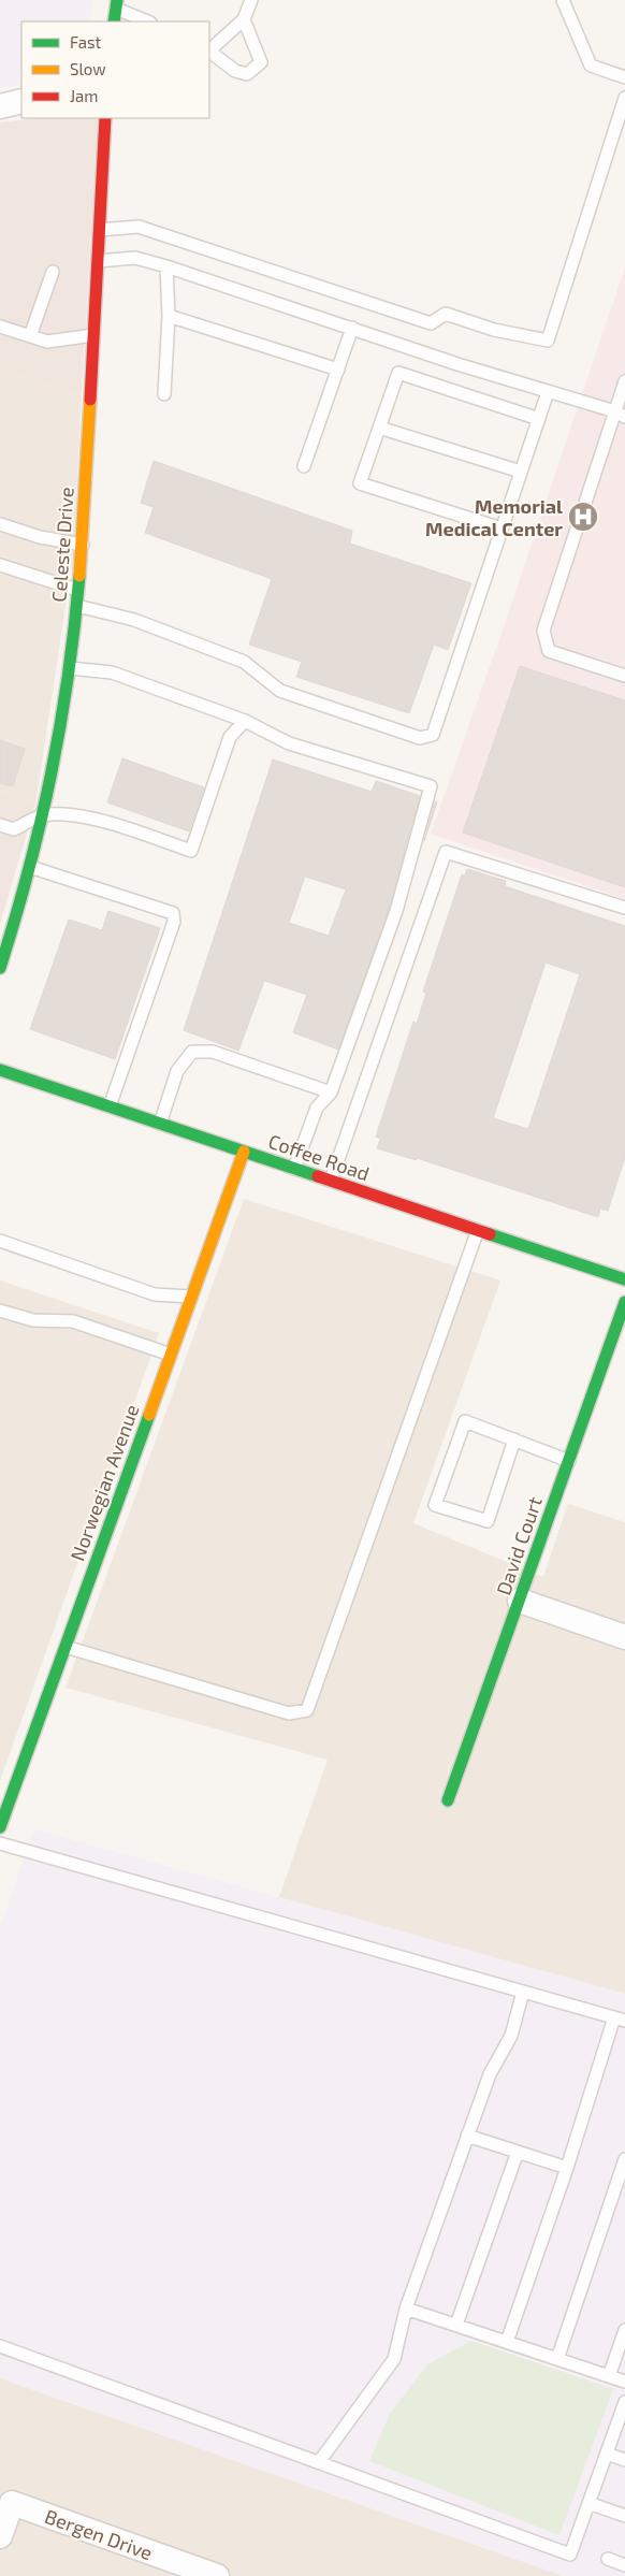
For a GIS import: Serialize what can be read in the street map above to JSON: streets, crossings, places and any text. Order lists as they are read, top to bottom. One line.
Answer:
{"streets":{"street":["Celeste Drive","Coffee Road","Norwegian Avenue","David Court","Bergen Drive"]},"crossings":[["Coffee Road","Norwegian Avenue"]],"places":{"hospital":["Memorial Medical Center"]},"legend":["Fast","Slow","Jam"]}
